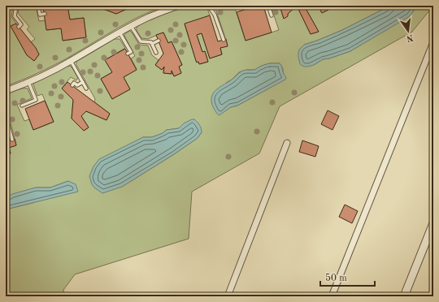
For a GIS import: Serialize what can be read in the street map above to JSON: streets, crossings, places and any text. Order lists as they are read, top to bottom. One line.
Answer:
{"scale_bar":"50 m","north":"bottom"}
